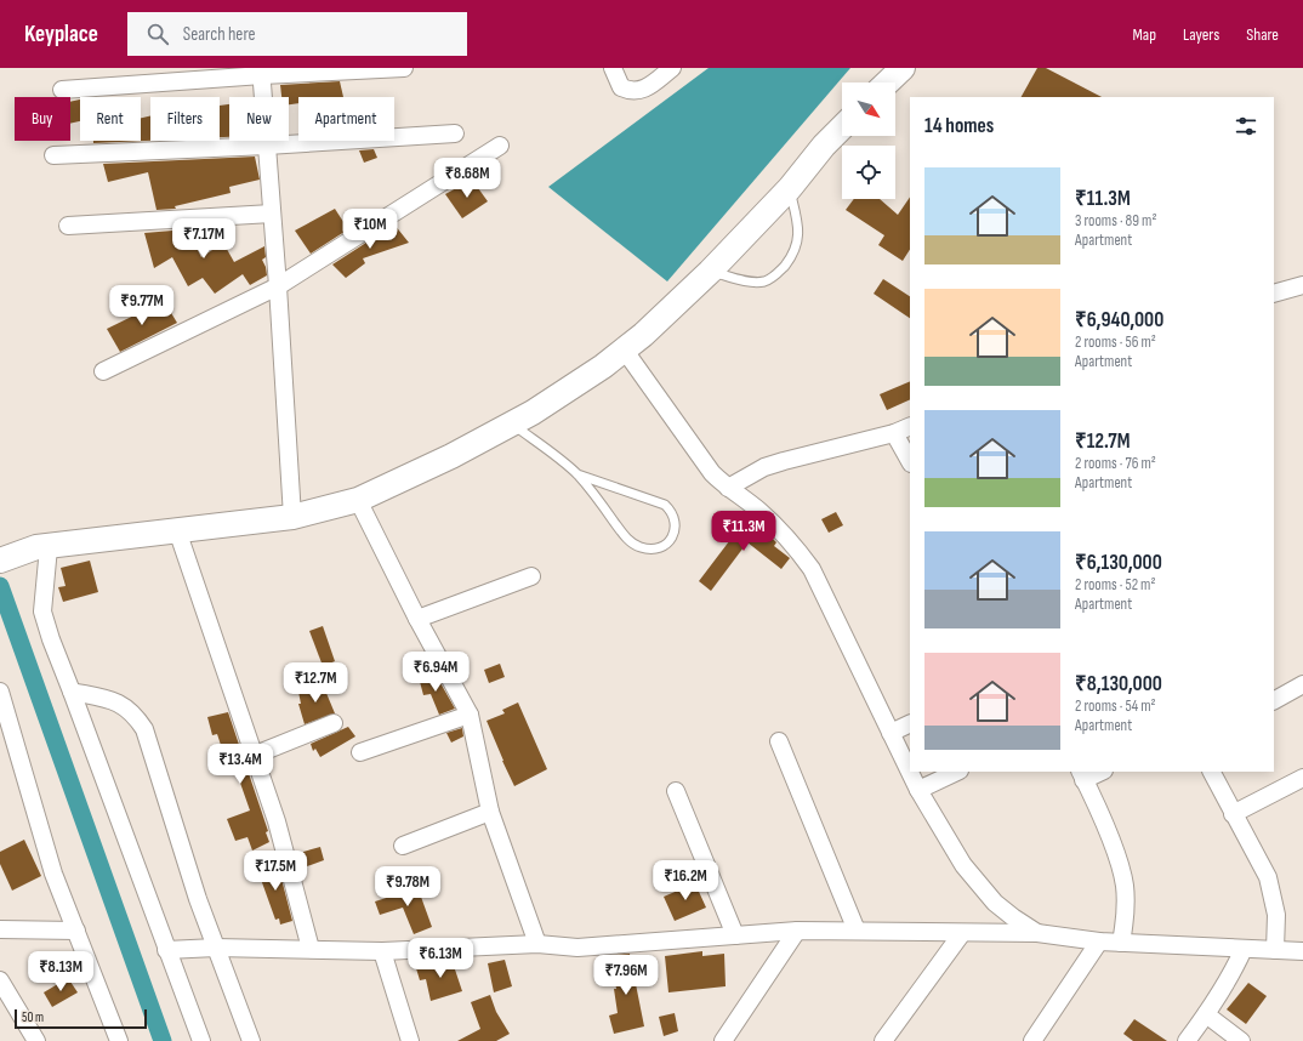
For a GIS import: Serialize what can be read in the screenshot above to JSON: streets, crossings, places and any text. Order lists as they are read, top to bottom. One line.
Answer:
{"scale_bar":"50 m","north":"bottom right","page":{"header":"Keyplace","search":"Search here","nav":["Map","Layers","Share"],"chip":["Buy","Rent","Filters","New","Apartment"],"heading":"14 homes","list":[{"name":"₹11.3M","note":"3 rooms · 89 m² · Apartment"},{"name":"₹6,940,000","note":"2 rooms · 56 m² · Apartment"},{"name":"₹12.7M","note":"2 rooms · 76 m² · Apartment"},{"name":"₹6,130,000","note":"2 rooms · 52 m² · Apartment"},{"name":"₹8,130,000","note":"2 rooms · 54 m² · Apartment"}],"price":["₹8.68M","₹10M","₹7.17M","₹9.77M","₹11.3M","₹6.94M","₹12.7M","₹13.4M","₹17.5M","₹16.2M","₹9.78M","₹6.13M","₹8.13M","₹7.96M"],"scale":"50 m"}}
